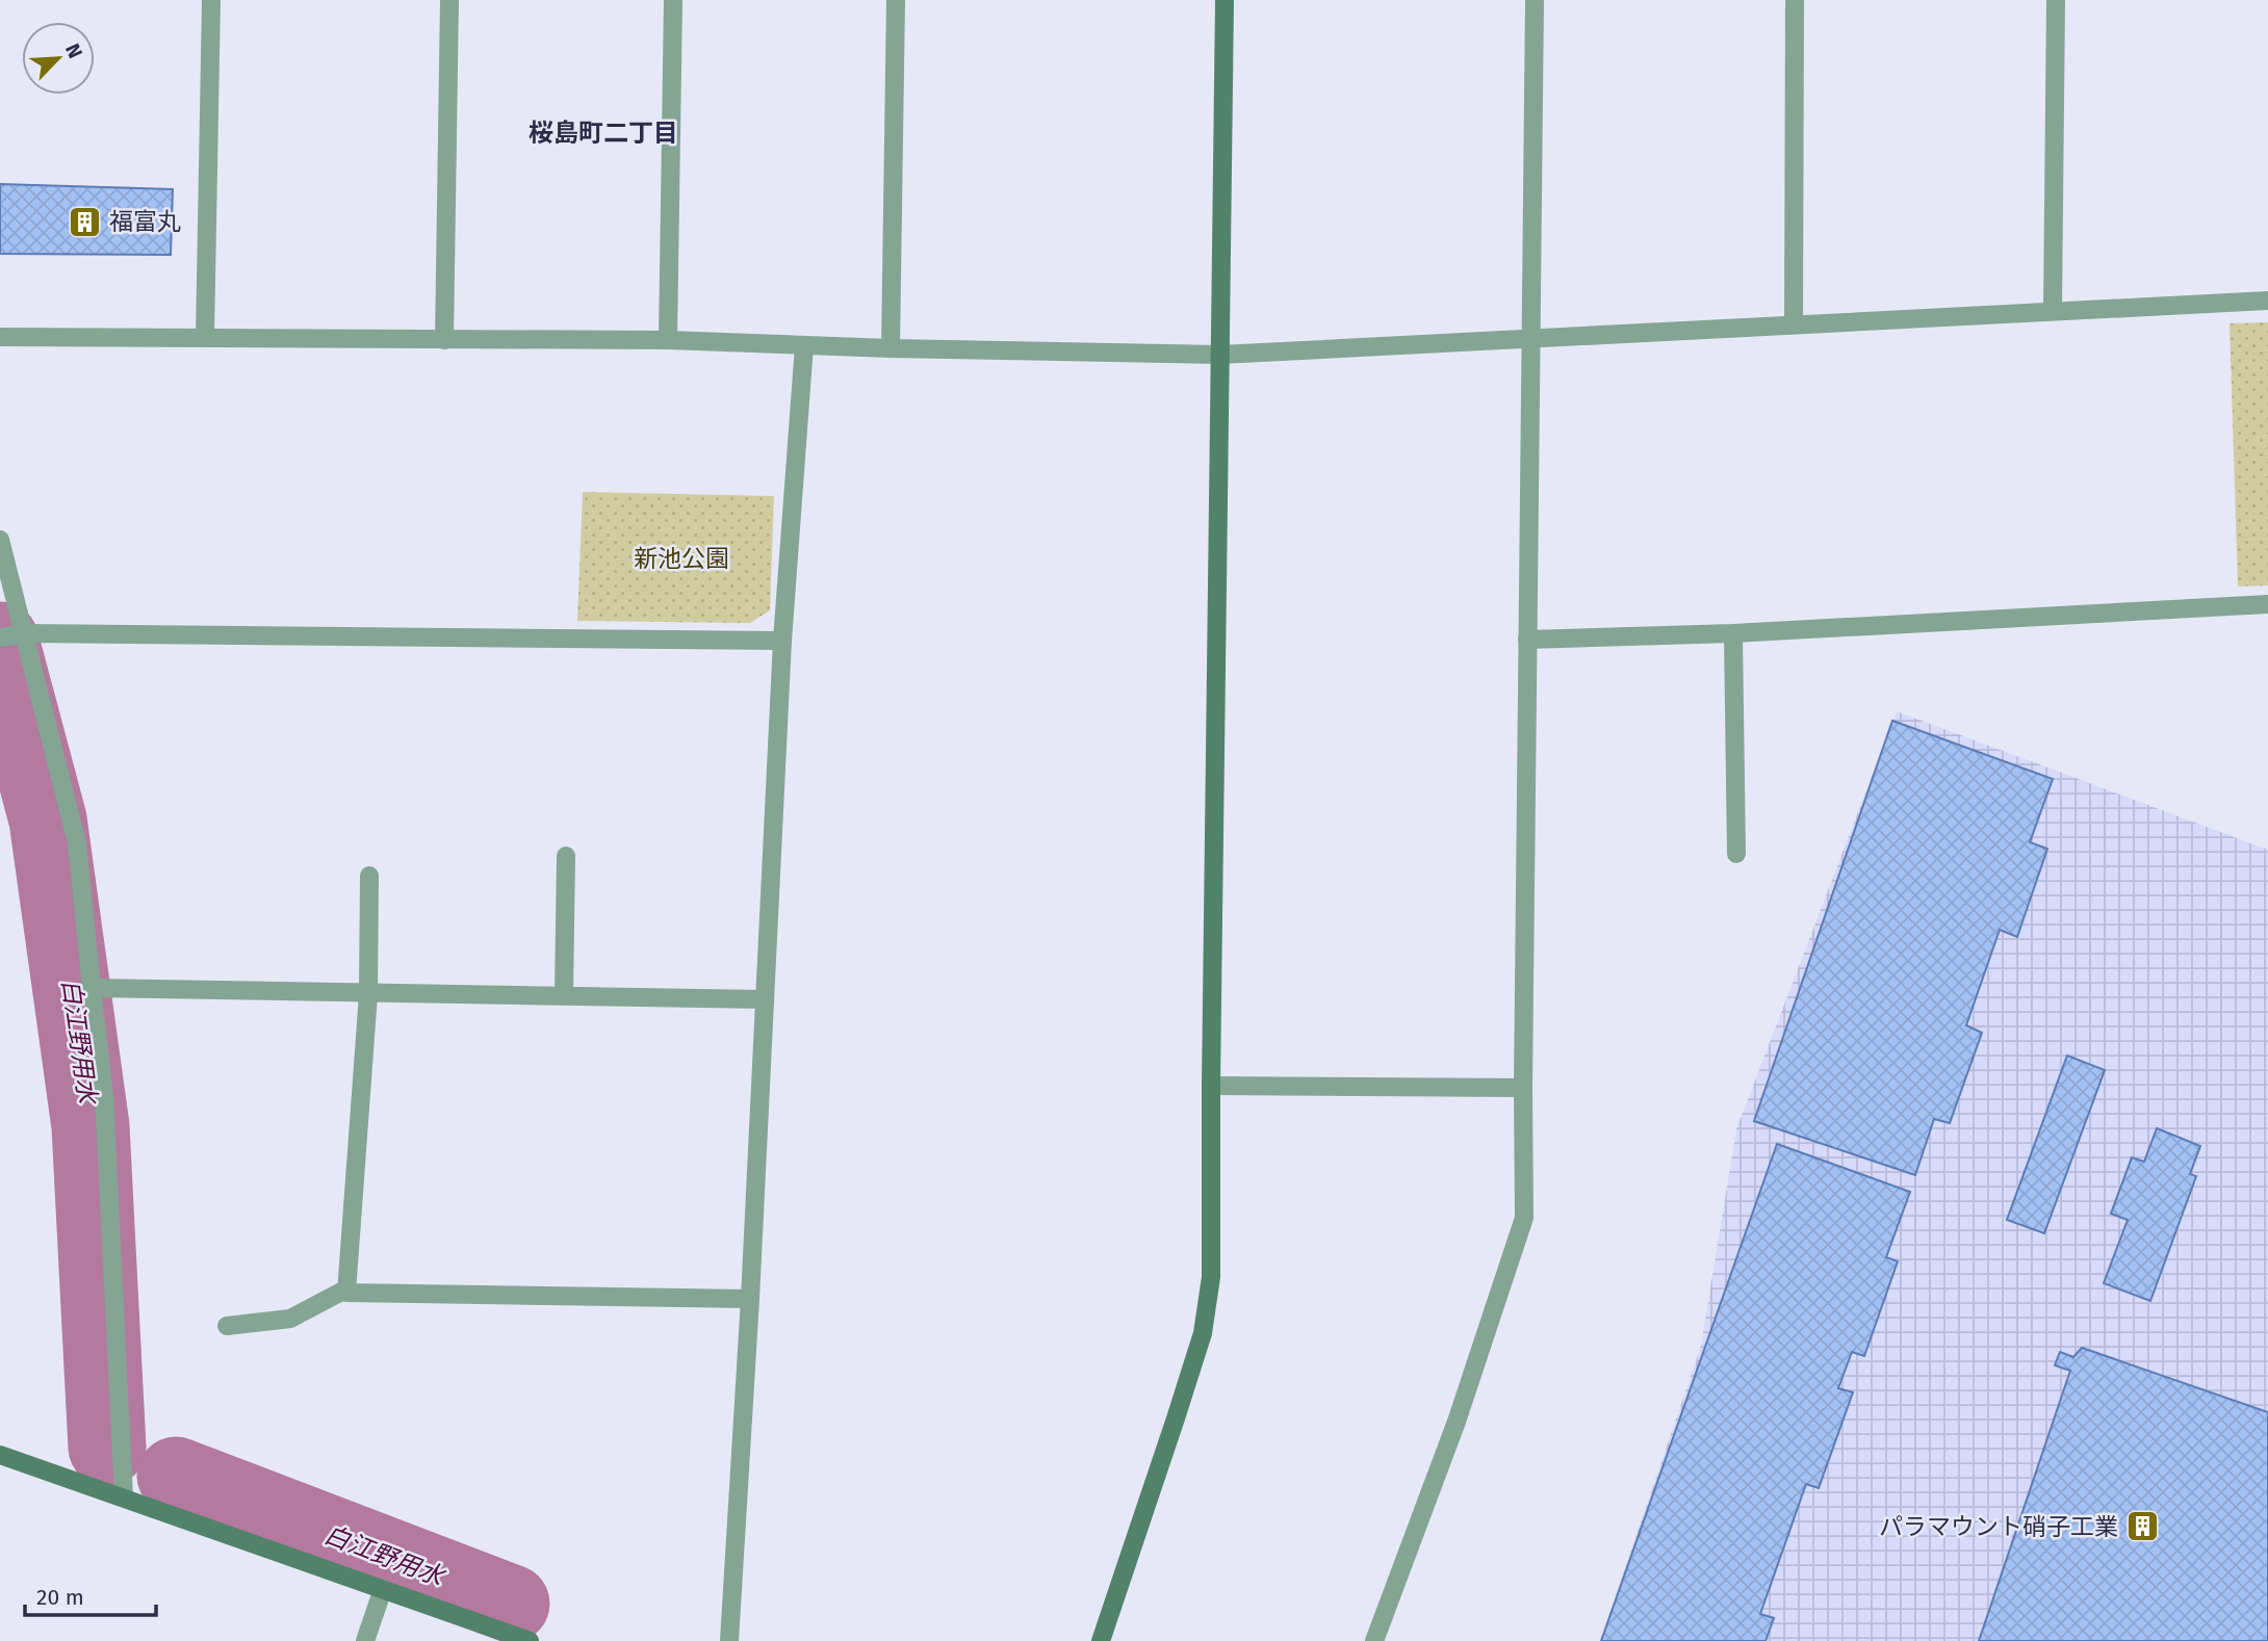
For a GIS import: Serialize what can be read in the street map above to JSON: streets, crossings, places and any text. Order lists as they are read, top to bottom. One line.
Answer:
{"districts":["桜島町二丁目"],"water":["白江野用水"],"parks":["新池公園"],"places":{"building":["福富丸","パラマウント硝子工業"]},"scale_bar":"20 m","north":"top right"}
